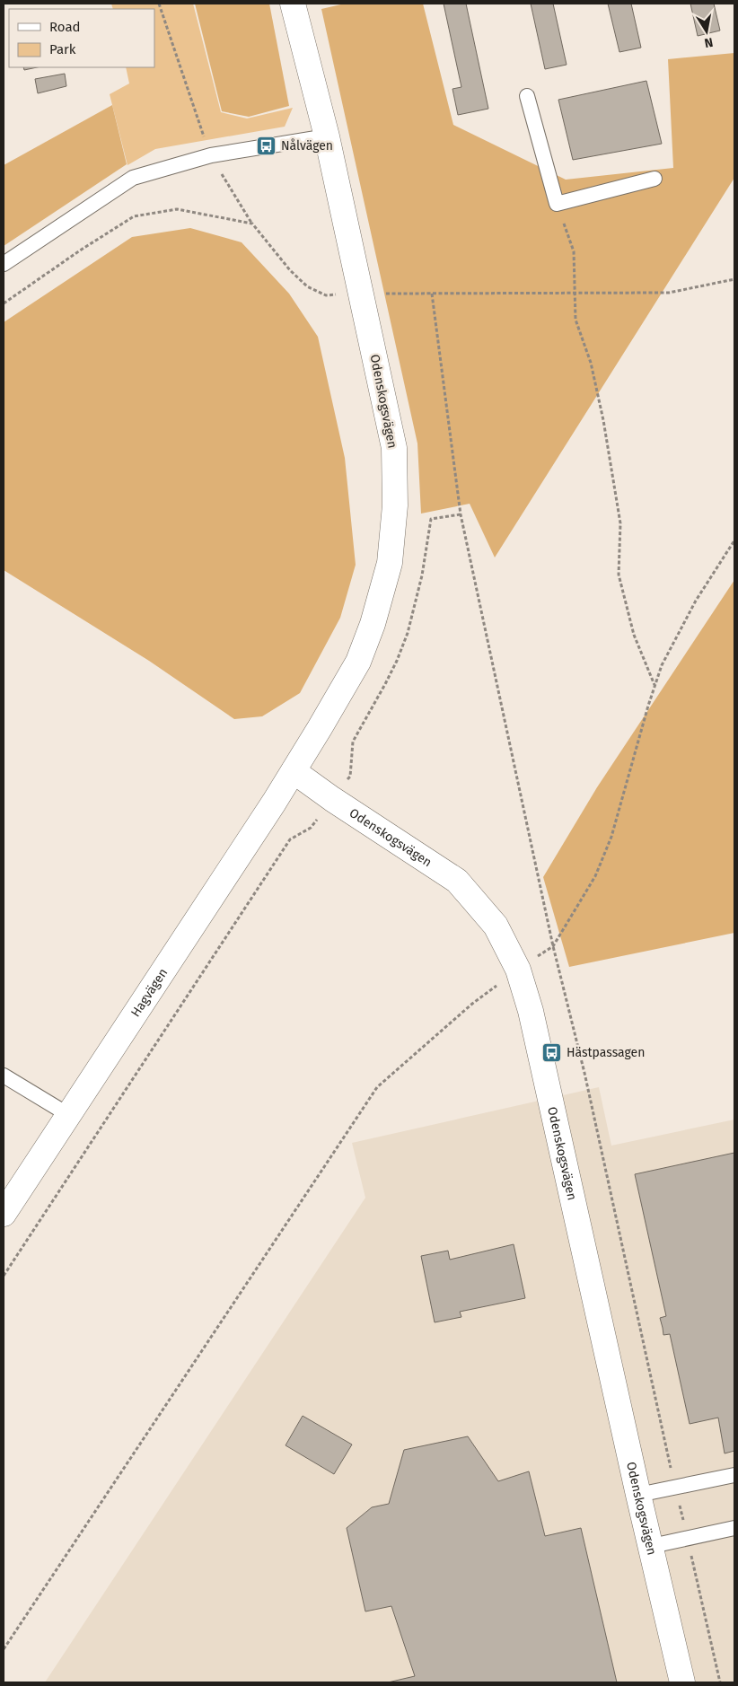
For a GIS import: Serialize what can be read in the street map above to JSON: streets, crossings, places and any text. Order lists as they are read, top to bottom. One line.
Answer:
{"streets":{"street":["Odenskogsvägen","Hagvägen"]},"crossings":[["Odenskogsvägen","Hagvägen"]],"places":{"bus stop":["Nålvägen","Hästpassagen"]},"legend":["Road","Park"],"north":"bottom"}
